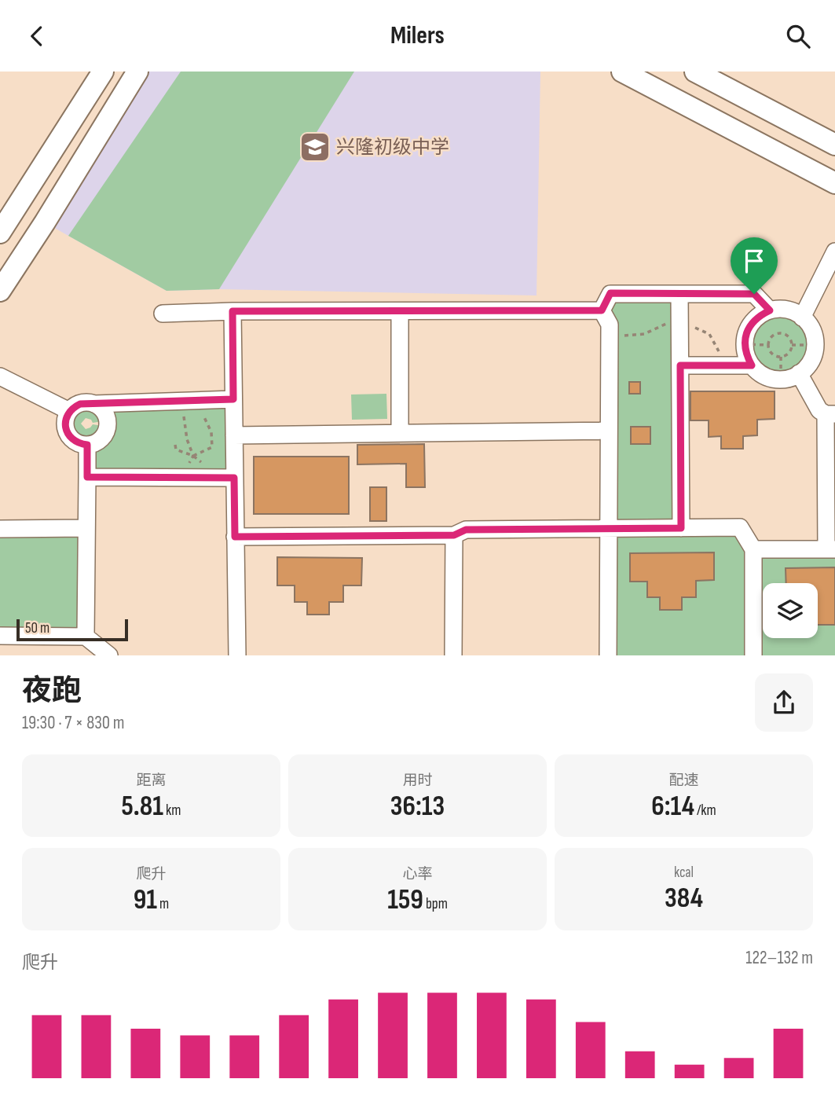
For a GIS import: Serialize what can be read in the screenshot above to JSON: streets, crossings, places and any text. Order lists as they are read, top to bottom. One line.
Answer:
{"places":{"school or university":["兴隆初级中学"]},"scale_bar":"50 m","page":{"header":"Milers","scale":"50 m","heading":["夜跑","19:30 · 7 × 830 m"],"stats":[["距离","5.81 km"],["用时","36:13"],["配速","6:14 /km"],["爬升","91 m"],["心率","159 bpm"],["kcal","384"]],"chart":["爬升","122–132 m"]}}
